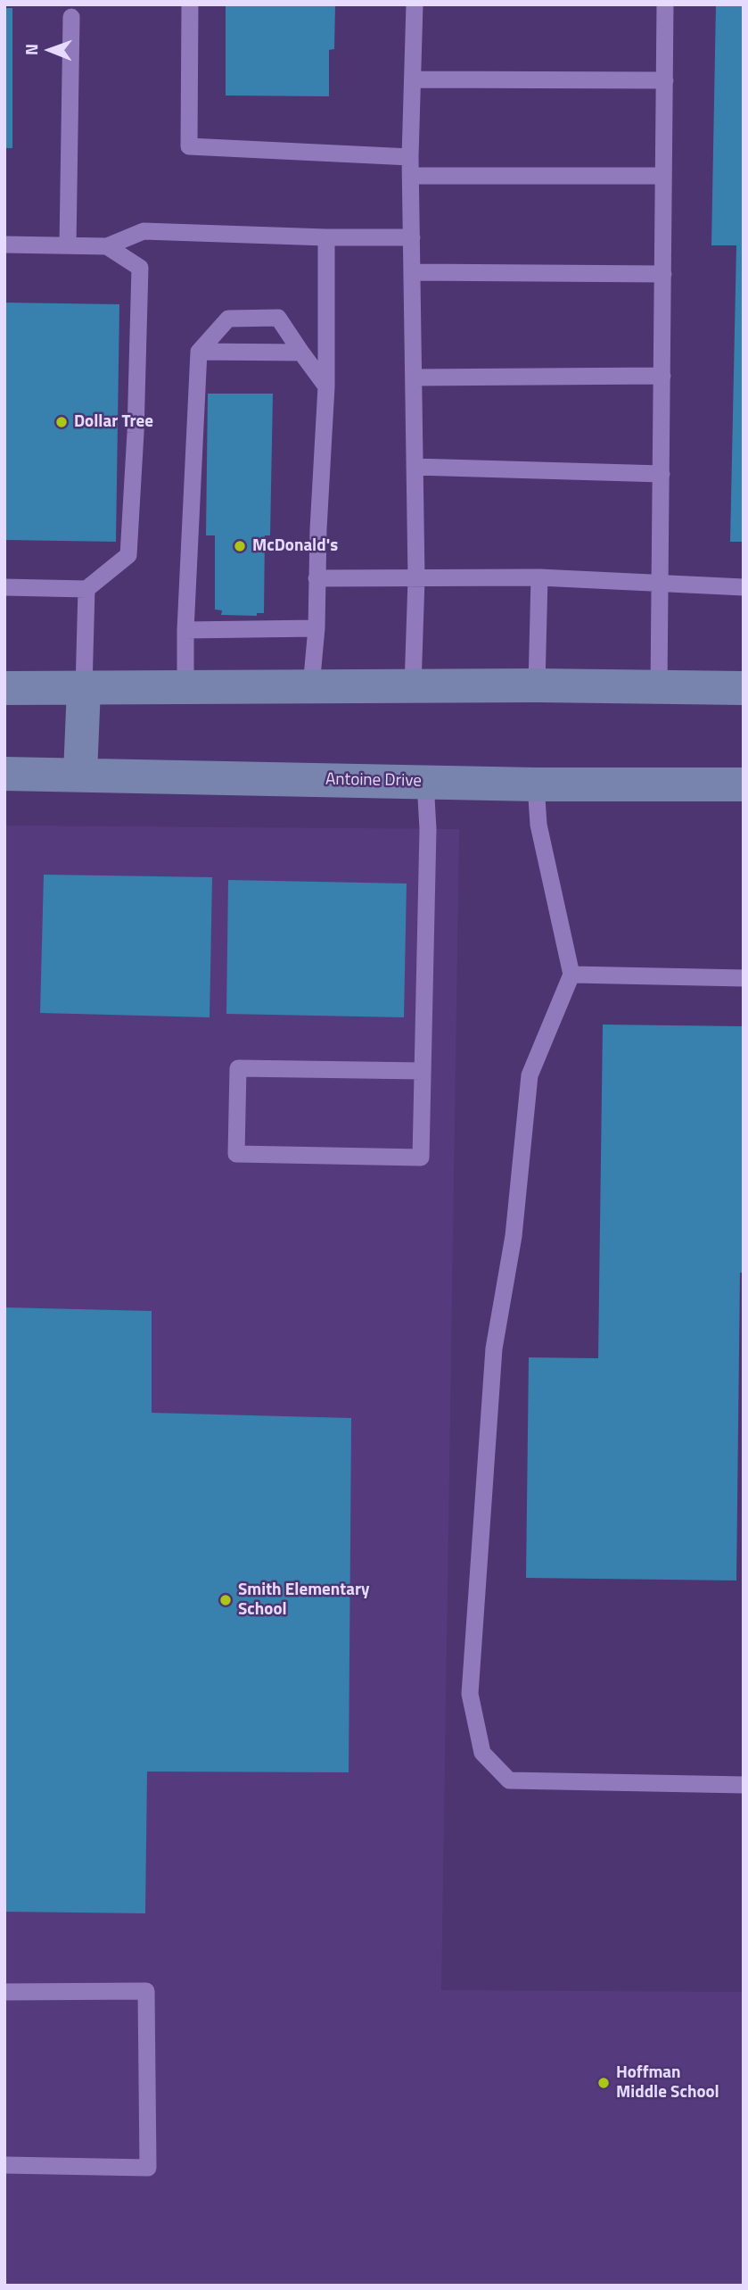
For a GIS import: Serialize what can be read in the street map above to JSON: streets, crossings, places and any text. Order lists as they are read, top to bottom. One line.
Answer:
{"streets":{"main road":["Antoine Drive"]},"places":["Dollar Tree","McDonald's","Smith Elementary School","Hoffman Middle School"],"north":"left"}
